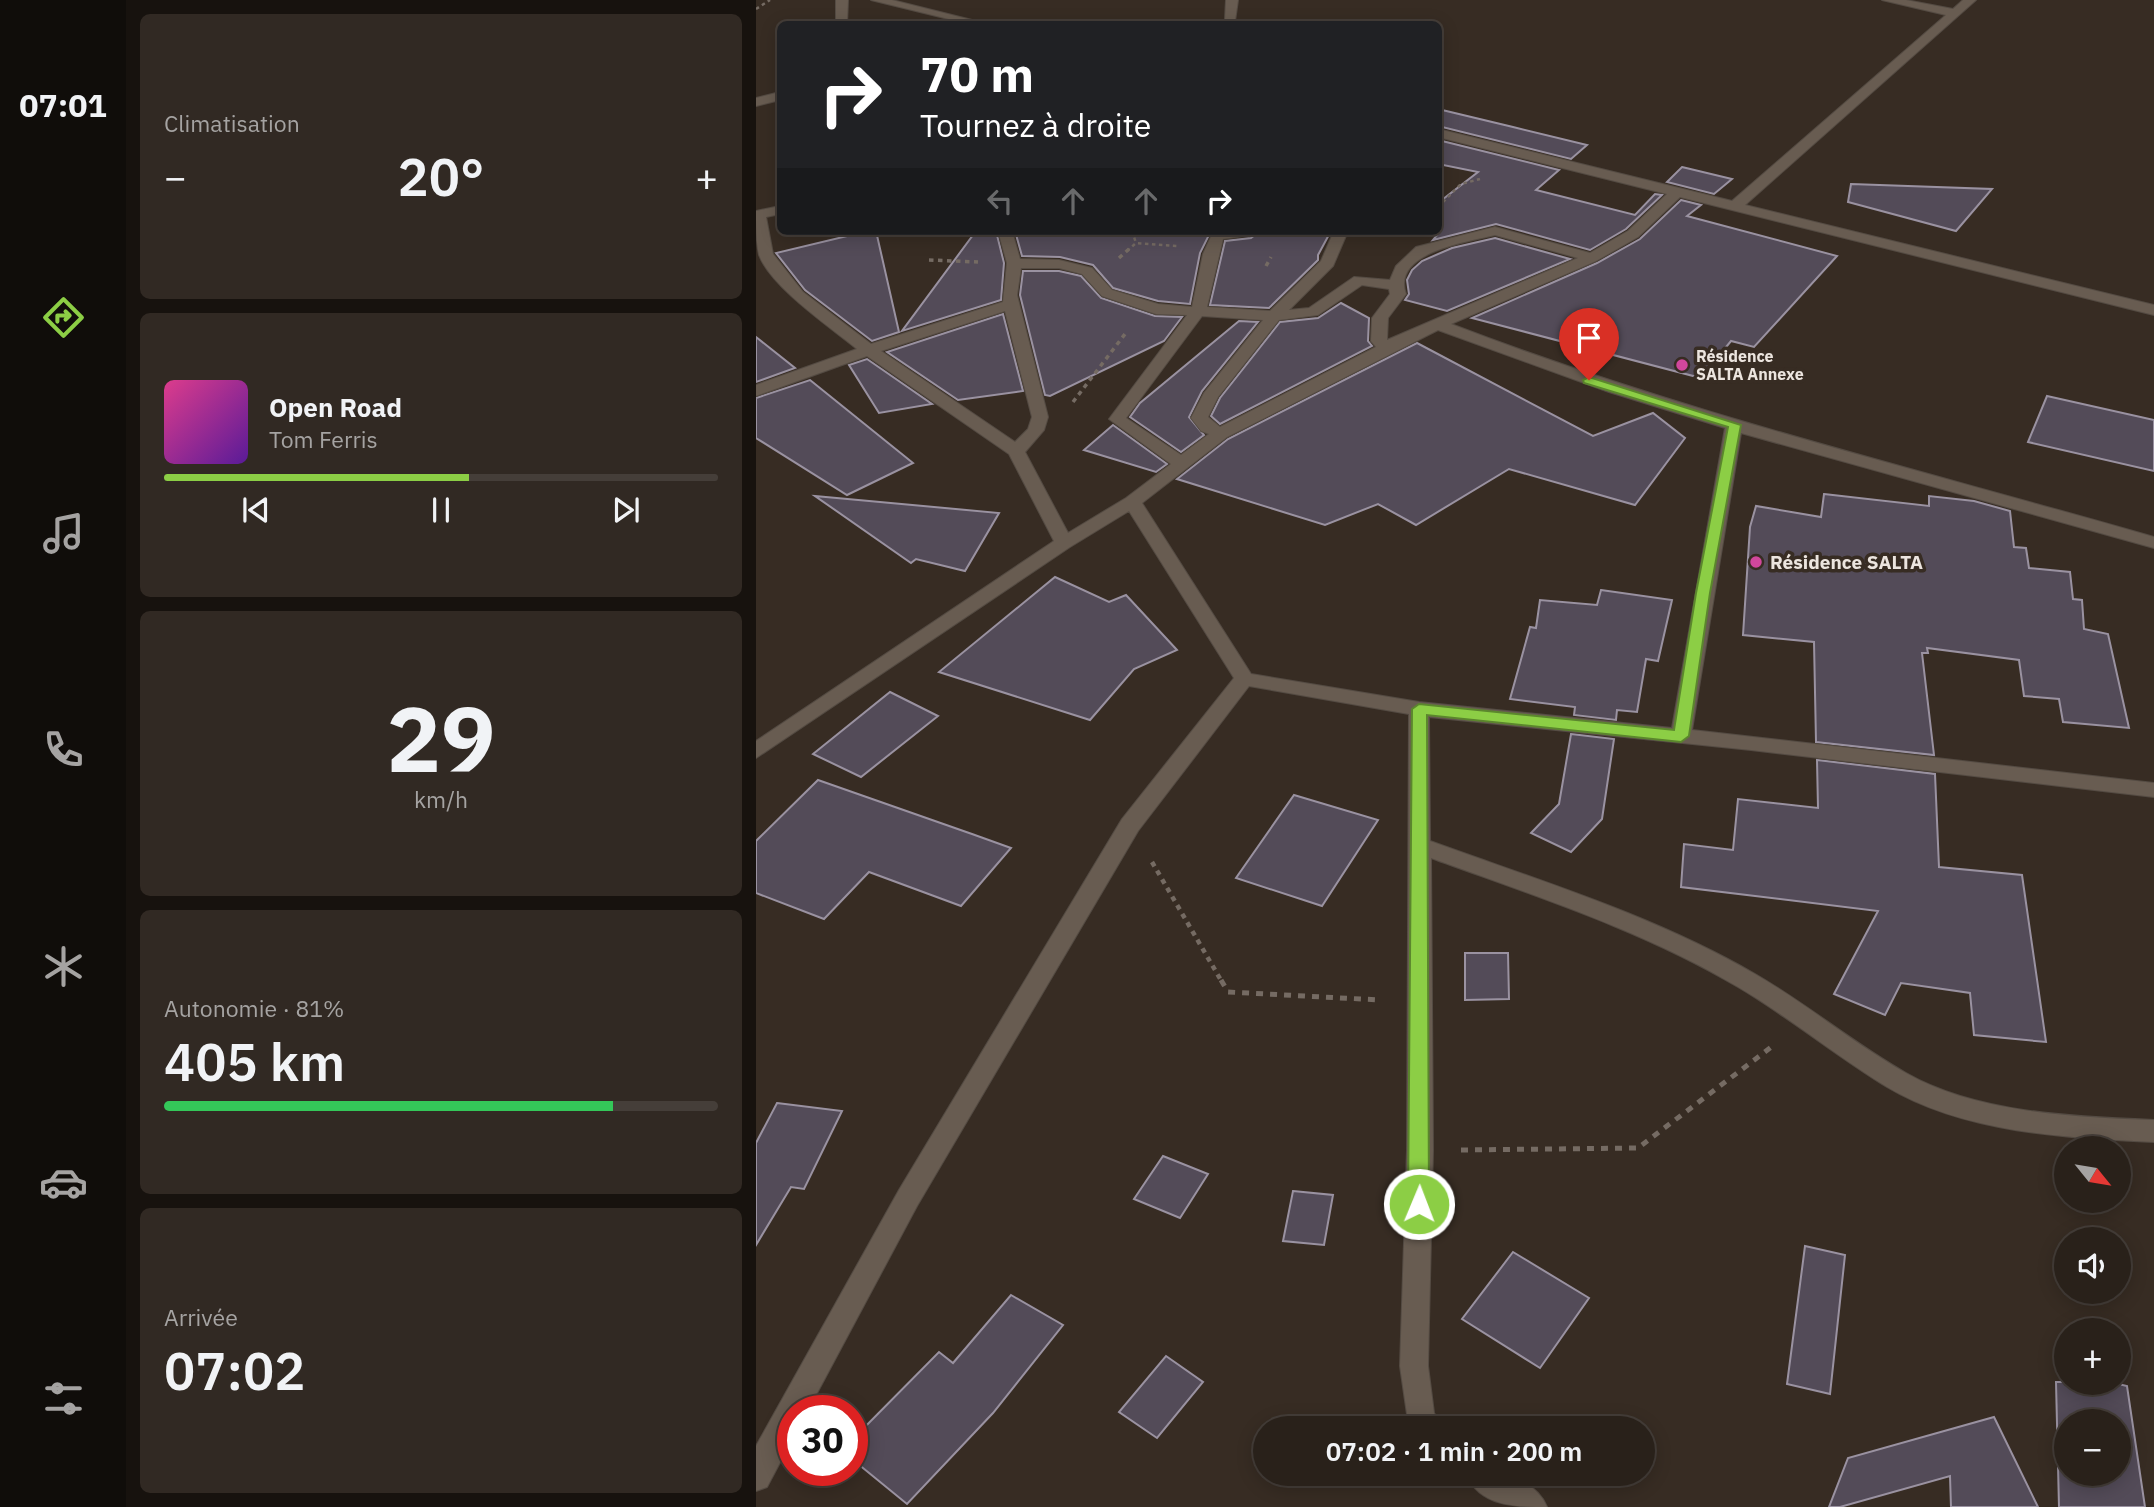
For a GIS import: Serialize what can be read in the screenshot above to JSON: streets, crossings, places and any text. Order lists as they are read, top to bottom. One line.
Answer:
{"places":["Résidence SALTA Annexe","Résidence SALTA"],"north":"bottom right","page":{"tabs":"07:01","tile":["Climatisation",["29","km/h"],["Autonomie · 81%","405 km"],["Arrivée","07:02"]],"turn":["70 m","Tournez à droite"],"heat":["−","20°","+"],"song":["Open Road","Tom Ferris"],"map_buttons":["+","−"],"limit":"30","trip":"07:02 · 1 min · 200 m"}}
